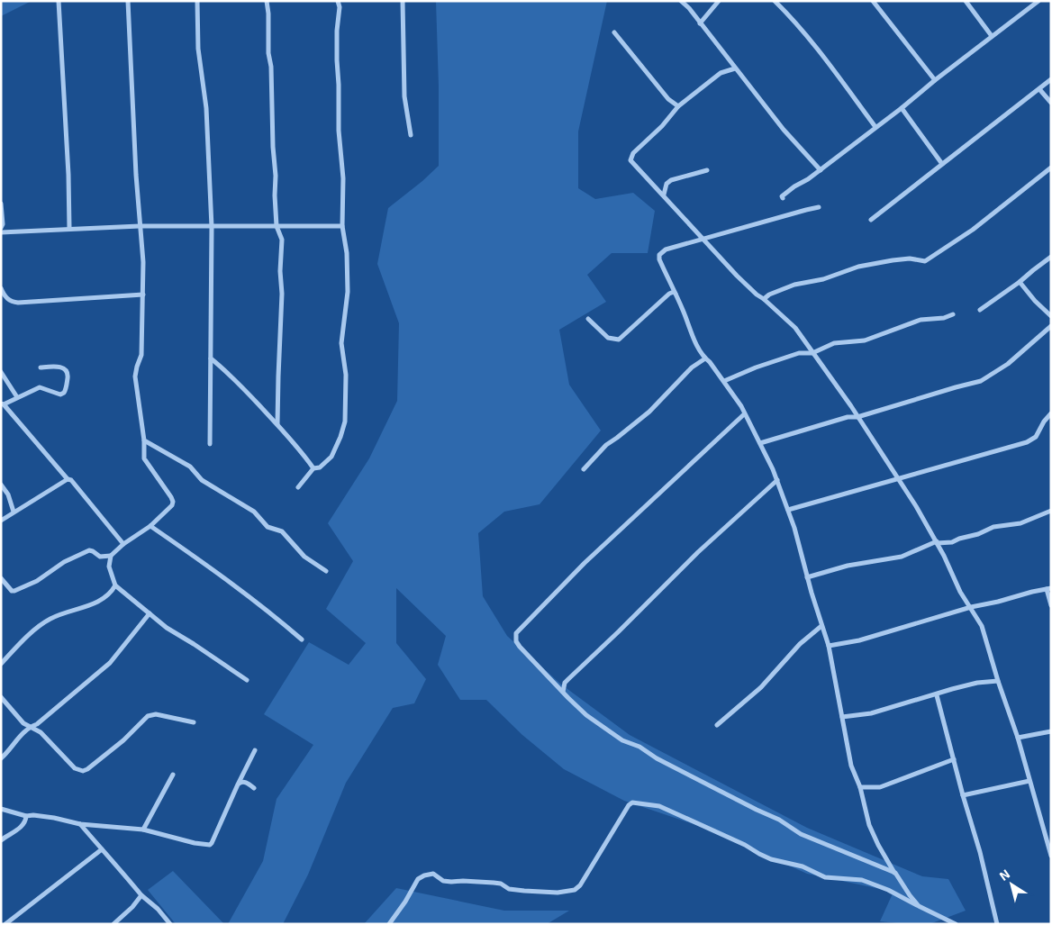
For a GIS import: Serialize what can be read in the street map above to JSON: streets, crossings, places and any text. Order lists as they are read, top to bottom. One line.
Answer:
{"north":"top left"}
